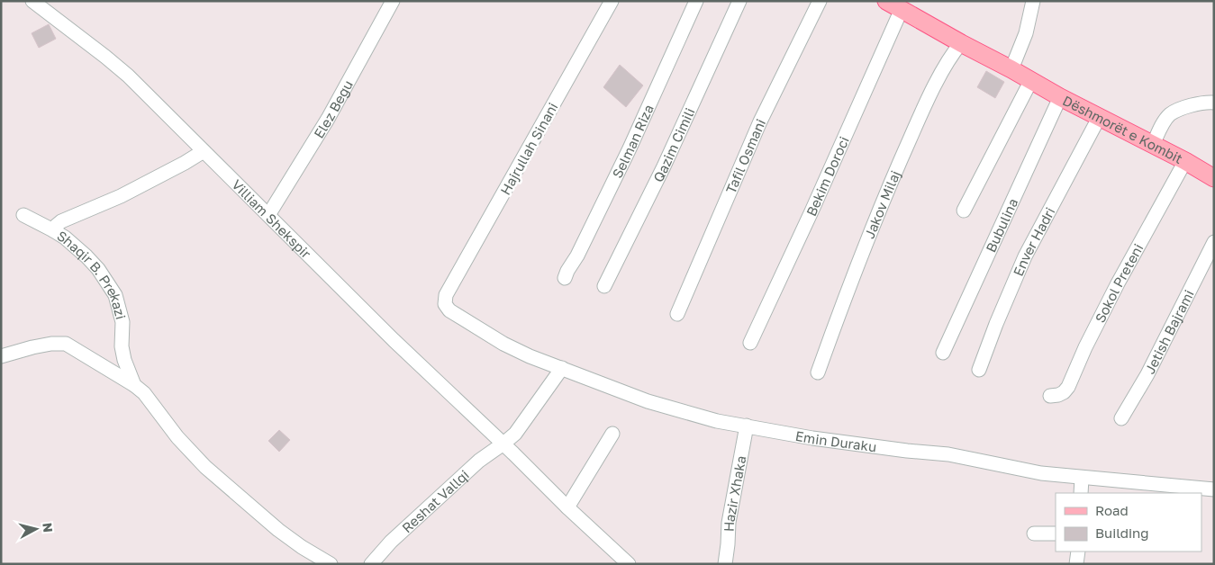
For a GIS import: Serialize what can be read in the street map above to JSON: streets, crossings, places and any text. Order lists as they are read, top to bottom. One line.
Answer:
{"streets":{"main road":["Dëshmorët e Kombit"],"street":["Elez Begu","Selman Riza","Qazim Cimili","Hajrullah Sinani","Tafil Osmani","Bekim Doroci","Jakov Milaj","Villiam Shekspir","Bubulina","Enver Hadri","Shaqir B. Prekazi","Sokol Preteni","Jetish Bajrami","Emin Duraku","Hazir Xhaka","Reshat Vallqi"]},"crossings":[["Elez Begu","Villiam Shekspir"],["Dëshmorët e Kombit","Bekim Doroci"],["Dëshmorët e Kombit","Jakov Milaj"],["Dëshmorët e Kombit","Bubulina"],["Dëshmorët e Kombit","Enver Hadri"],["Dëshmorët e Kombit","Sokol Preteni"],["Hajrullah Sinani","Emin Duraku"],["Villiam Shekspir","Shaqir B. Prekazi"],["Villiam Shekspir","Reshat Vallqi"],["Emin Duraku","Hazir Xhaka"]],"legend":["Road","Building"],"north":"right"}
